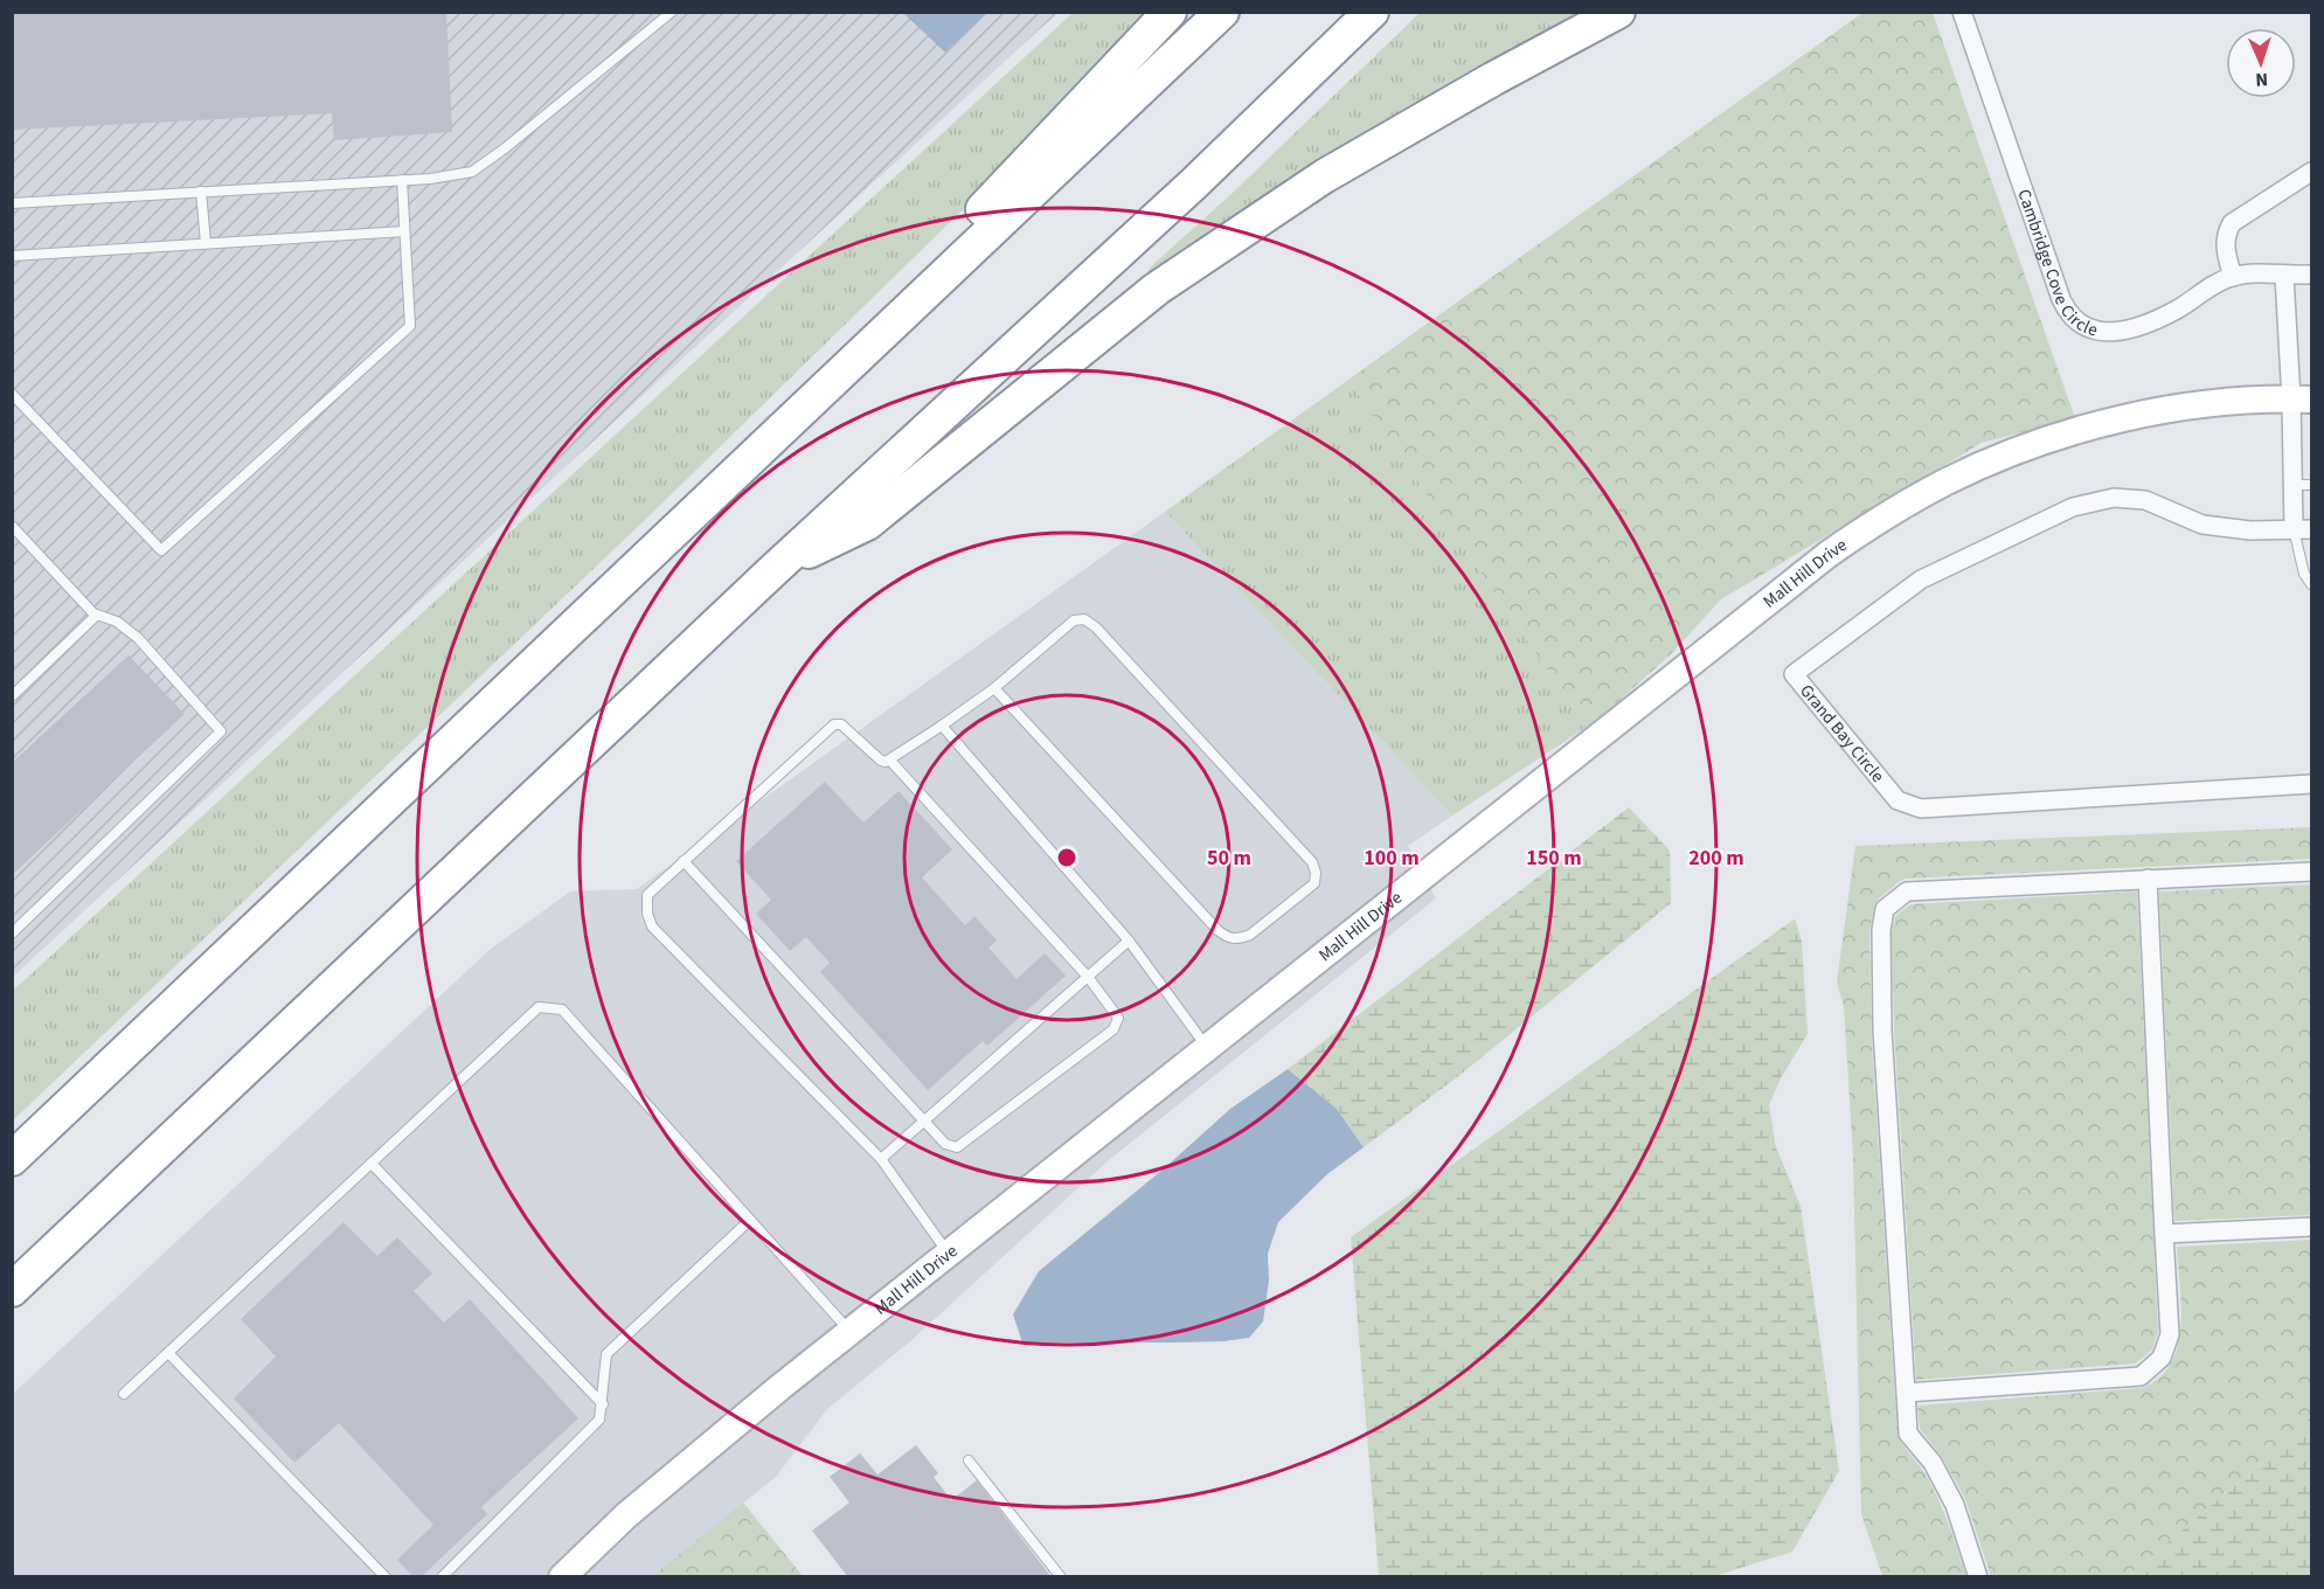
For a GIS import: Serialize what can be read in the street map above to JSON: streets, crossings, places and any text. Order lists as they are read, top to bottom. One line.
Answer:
{"streets":{"street":["Cambridge Cove Circle","Mall Hill Drive","Grand Bay Circle"]},"north":"bottom","rings":["50 m","100 m","150 m","200 m"]}
